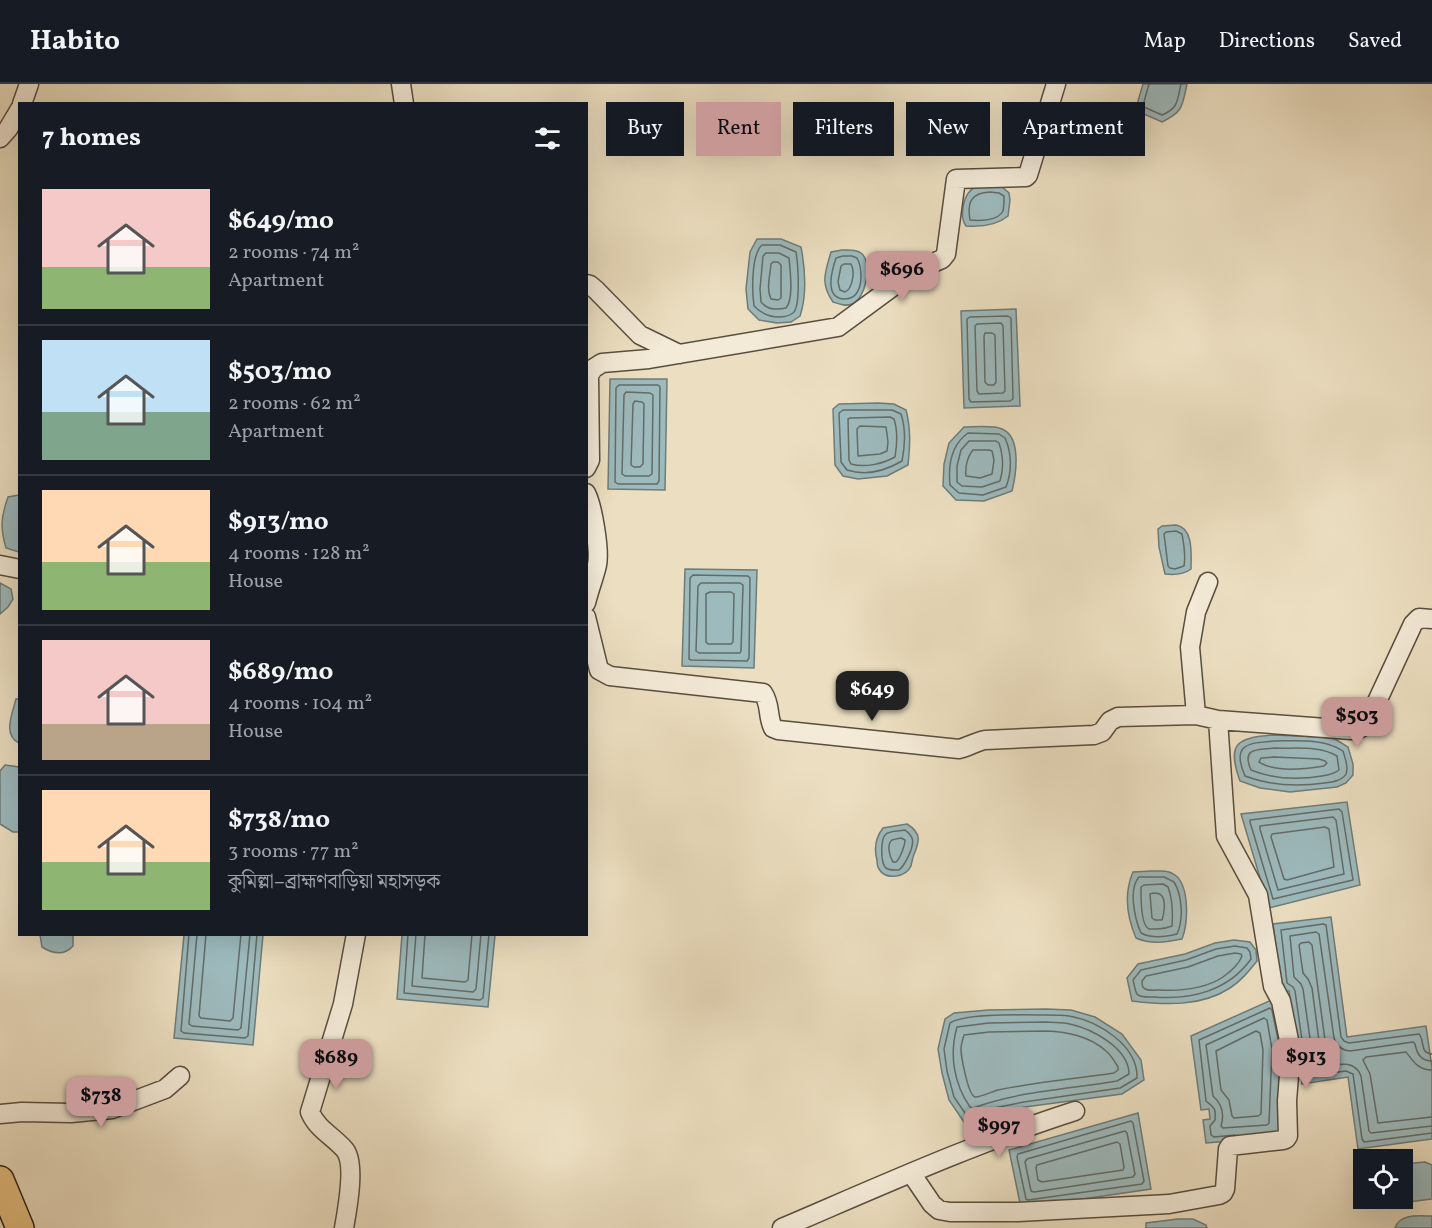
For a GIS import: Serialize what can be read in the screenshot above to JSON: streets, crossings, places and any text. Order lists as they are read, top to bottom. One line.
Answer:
{"page":{"header":"Habito","nav":["Map","Directions","Saved"],"chip":["Buy","Rent","Filters","New","Apartment"],"heading":"7 homes","list":[{"name":"$649/mo","note":"2 rooms · 74 m² · Apartment"},{"name":"$503/mo","note":"2 rooms · 62 m² · Apartment"},{"name":"$913/mo","note":"4 rooms · 128 m² · House"},{"name":"$689/mo","note":"4 rooms · 104 m² · House"},{"name":"$738/mo","note":"3 rooms · 77 m² · কুমিল্লা–ব্রাহ্মণবাড়িয়া মহাসড়ক"}],"price":["$696","$649","$503","$913","$689","$738","$997"]}}
